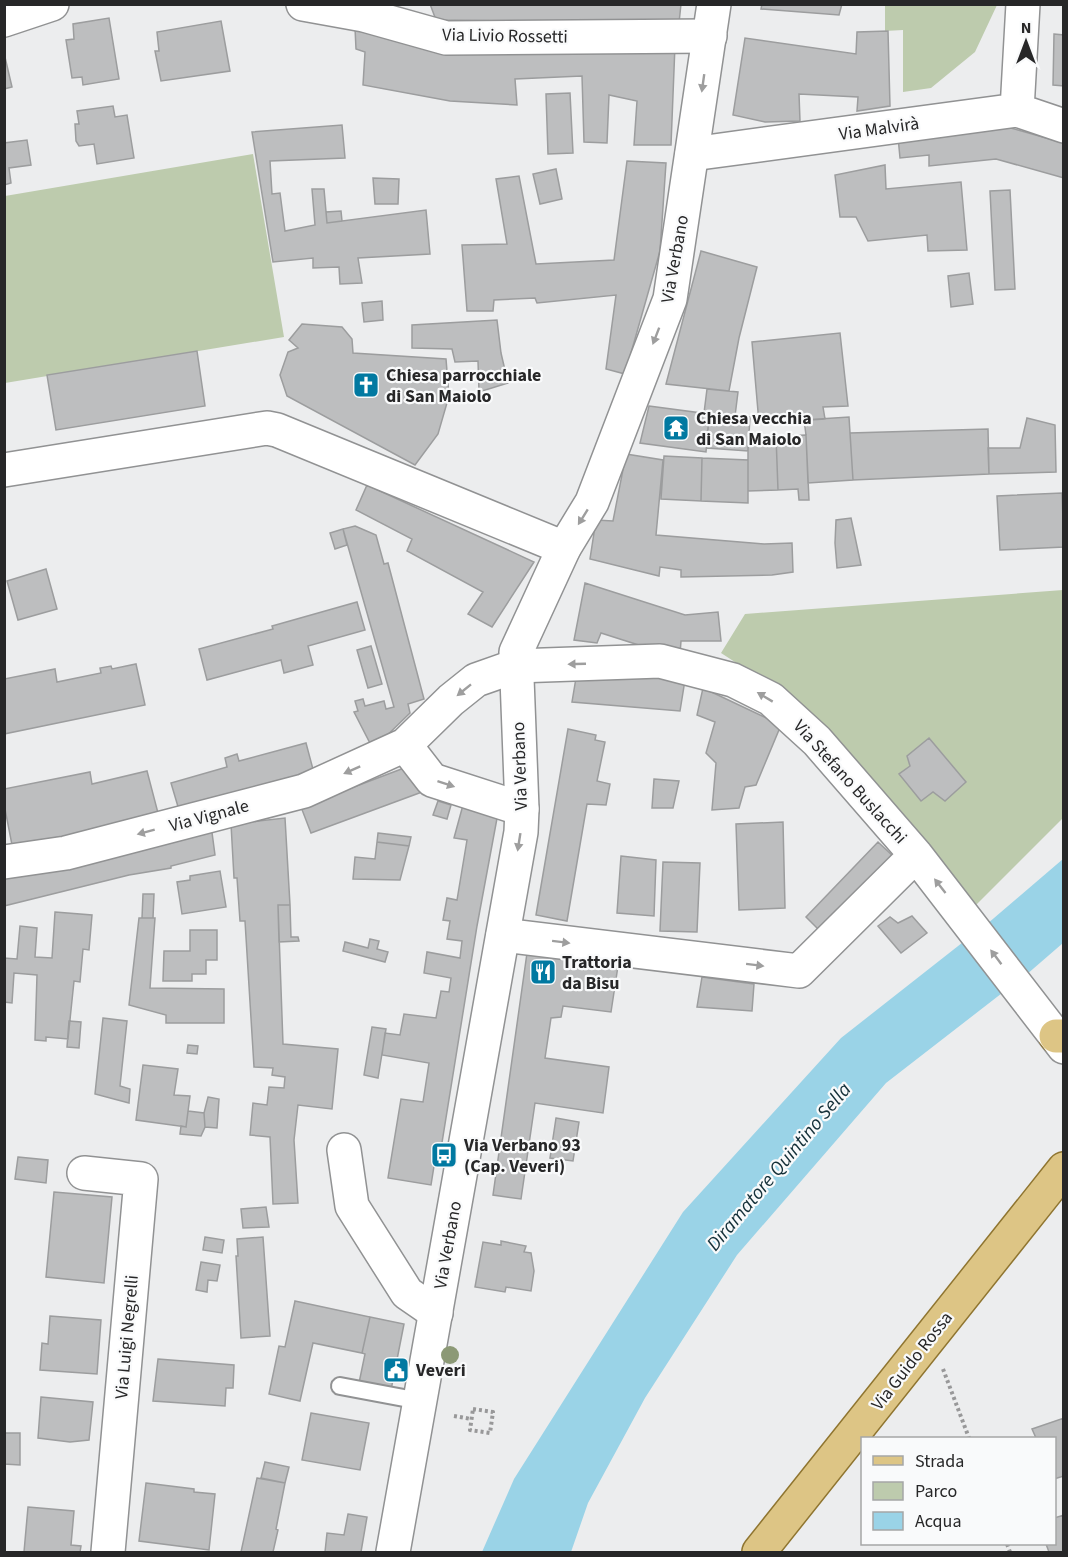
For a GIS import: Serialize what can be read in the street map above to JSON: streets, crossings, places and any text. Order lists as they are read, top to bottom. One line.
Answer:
{"streets":{"main road":["Via Guido Rossa"],"street":["Via Livio Rossetti","Via Malvirà","Via Verbano","Via Stefano Buslacchi","Via Vignale","Via Luigi Negrelli"]},"crossings":[["Via Livio Rossetti","Via Verbano"],["Via Malvirà","Via Verbano"],["Via Verbano","Via Stefano Buslacchi"],["Via Stefano Buslacchi","Via Vignale"]],"one_way":["Via Verbano","Via Vignale"],"water":["Diramatore Quintino Sella"],"places":{"church":["Chiesa parrocchiale di San Maiolo"],"temple":["Chiesa vecchia di San Maiolo"],"restaurant":["Trattoria da Bisu"],"bus stop":["Via Verbano 93 (Cap. Veveri)"],"public building":["Veveri"]},"legend":["Strada","Parco","Acqua"],"north":"top"}
